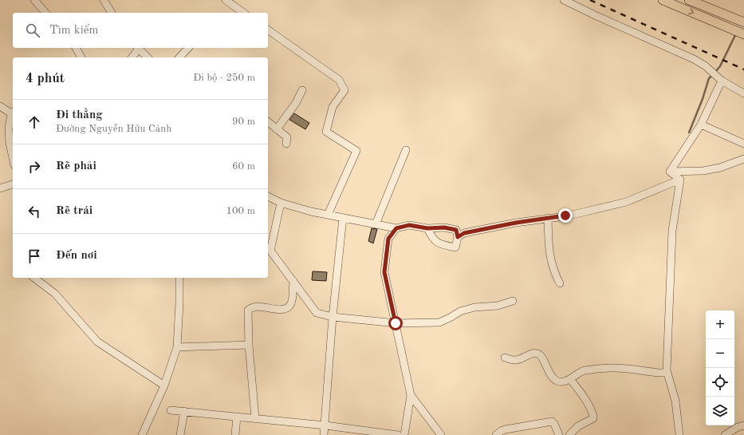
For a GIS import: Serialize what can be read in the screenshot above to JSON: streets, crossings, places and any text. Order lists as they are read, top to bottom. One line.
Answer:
{"page":{"search":"Tìm kiếm","heading":["4 phút","Đi bộ · 250 m"],"list":[["Đi thẳng","Đường Nguyễn Hữu Cảnh","90 m"],["Rẽ phải","60 m"],["Rẽ trái","100 m"],"Đến nơi"],"map_buttons":["+","−"]}}
